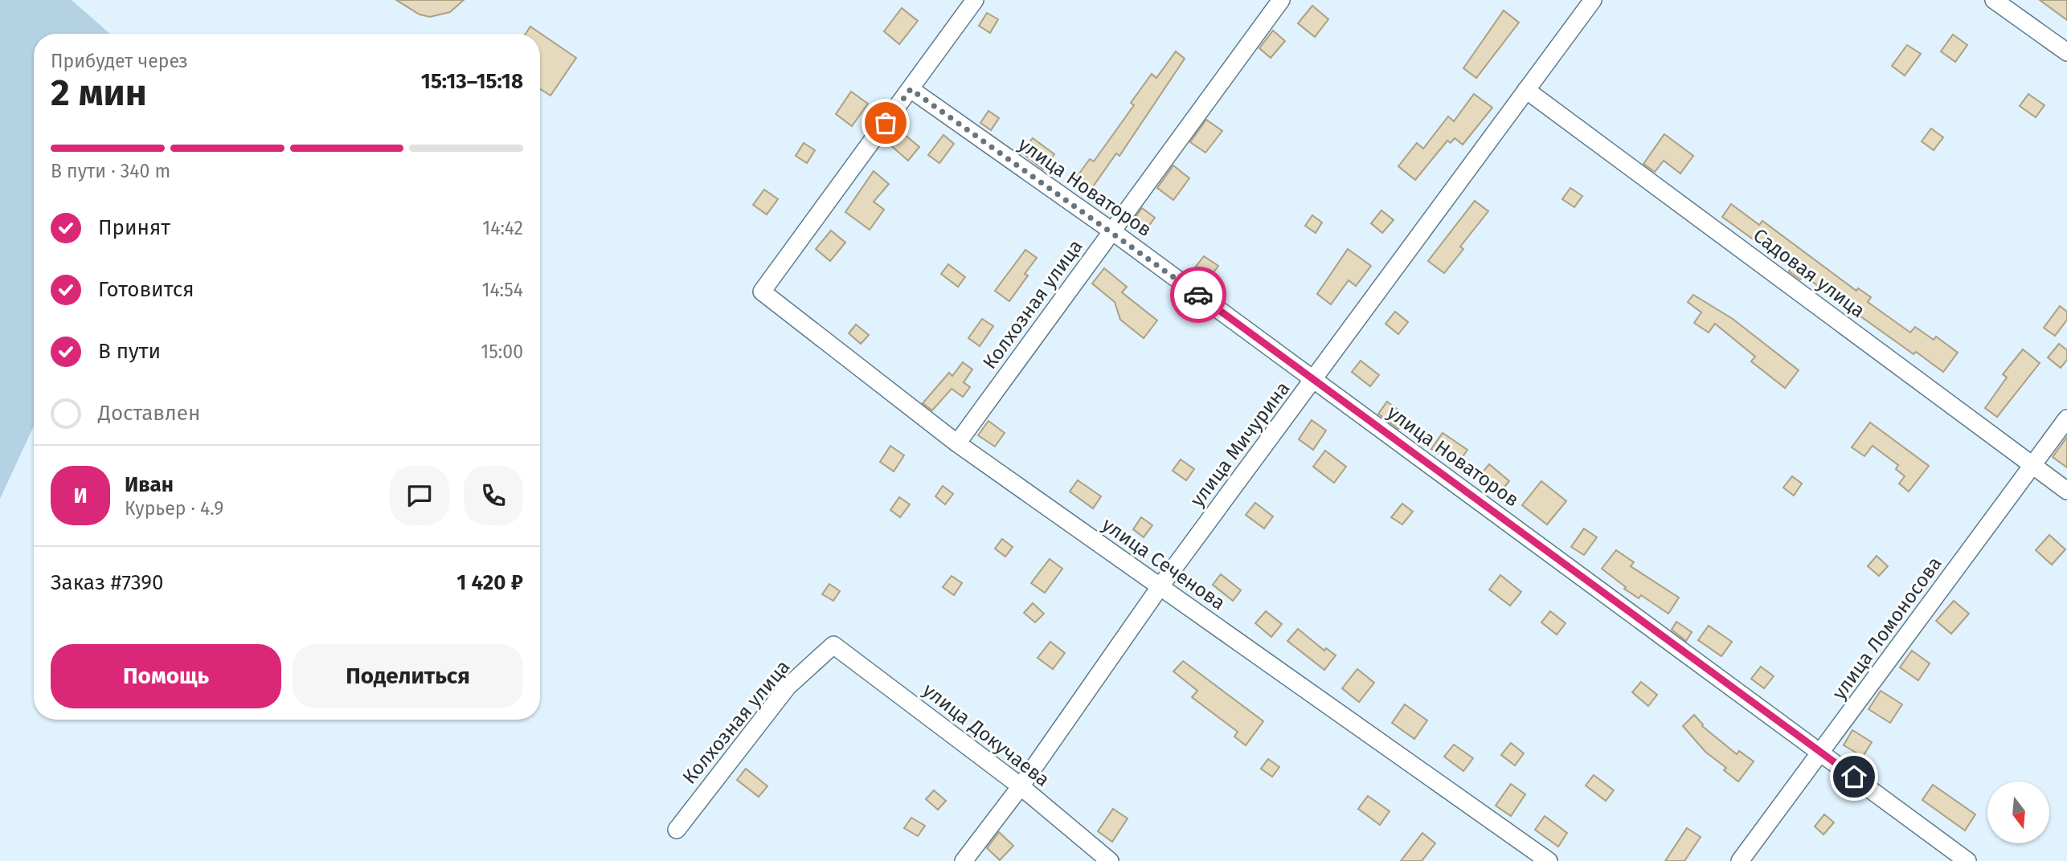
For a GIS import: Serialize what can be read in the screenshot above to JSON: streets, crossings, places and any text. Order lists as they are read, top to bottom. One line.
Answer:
{"streets":{"street":["улица Новаторов","Садовая улица","Колхозная улица","улица Мичурина","улица Сеченова","улица Ломоносова","улица Докучаева"]},"crossings":[["улица Новаторов","Колхозная улица"],["улица Новаторов","улица Мичурина"],["улица Новаторов","улица Сеченова"],["улица Новаторов","улица Ломоносова"],["Садовая улица","улица Мичурина"],["Садовая улица","улица Ломоносова"],["Колхозная улица","улица Сеченова"],["Колхозная улица","улица Докучаева"],["улица Мичурина","улица Сеченова"],["улица Мичурина","улица Докучаева"]],"north":"bottom","page":{"heading":["2 мин","Прибудет через","15:13–15:18"],"panel":["Иван","Курьер · 4.9","Заказ #7390","1 420 ₽"],"bar":"В пути · 340 m","list":[["Принят","14:42"],["Готовится","14:54"],["В пути","15:00"],"Доставлен"],"round":"И","buttons":["Помощь","Поделиться"]}}
